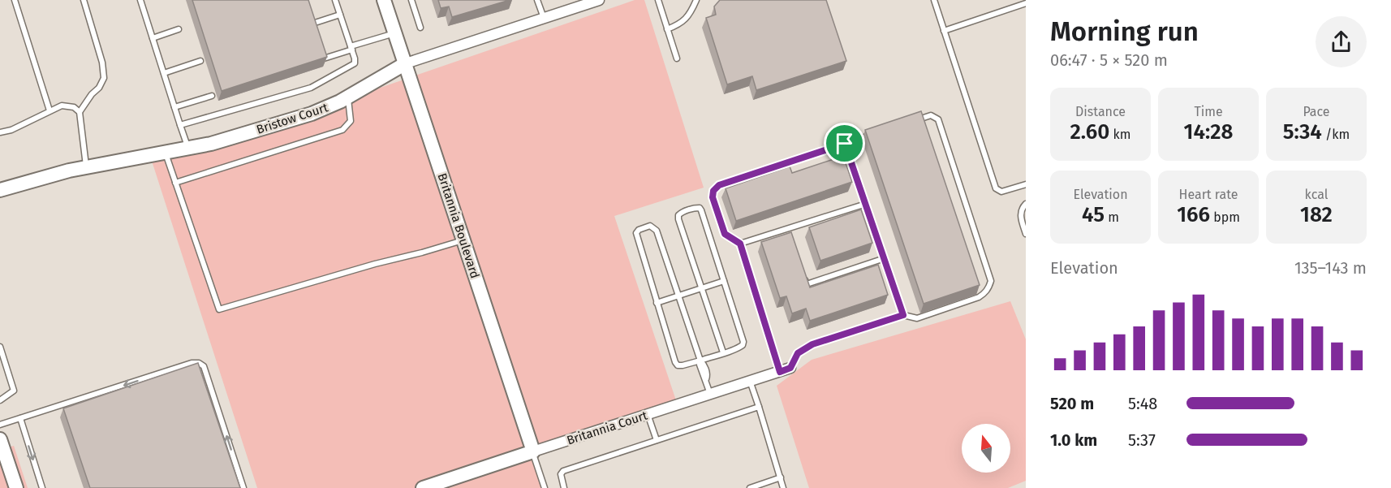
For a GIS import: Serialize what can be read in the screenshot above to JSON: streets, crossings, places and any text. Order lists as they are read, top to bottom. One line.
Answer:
{"streets":{"street":["Bristow Court","Britannia Boulevard","Britannia Court"]},"crossings":[["Bristow Court","Britannia Boulevard"],["Britannia Boulevard","Britannia Court"]],"north":"top","page":{"heading":["Morning run","06:47 · 5 × 520 m"],"stats":[["Distance","2.60 km"],["Time","14:28"],["Pace","5:34 /km"],["Elevation","45 m"],["Heart rate","166 bpm"],["kcal","182"]],"chart":["Elevation","135–143 m"],"list":[{"name":"520 m","note":"5:48"},{"name":"1.0 km","note":"5:37"}]}}
